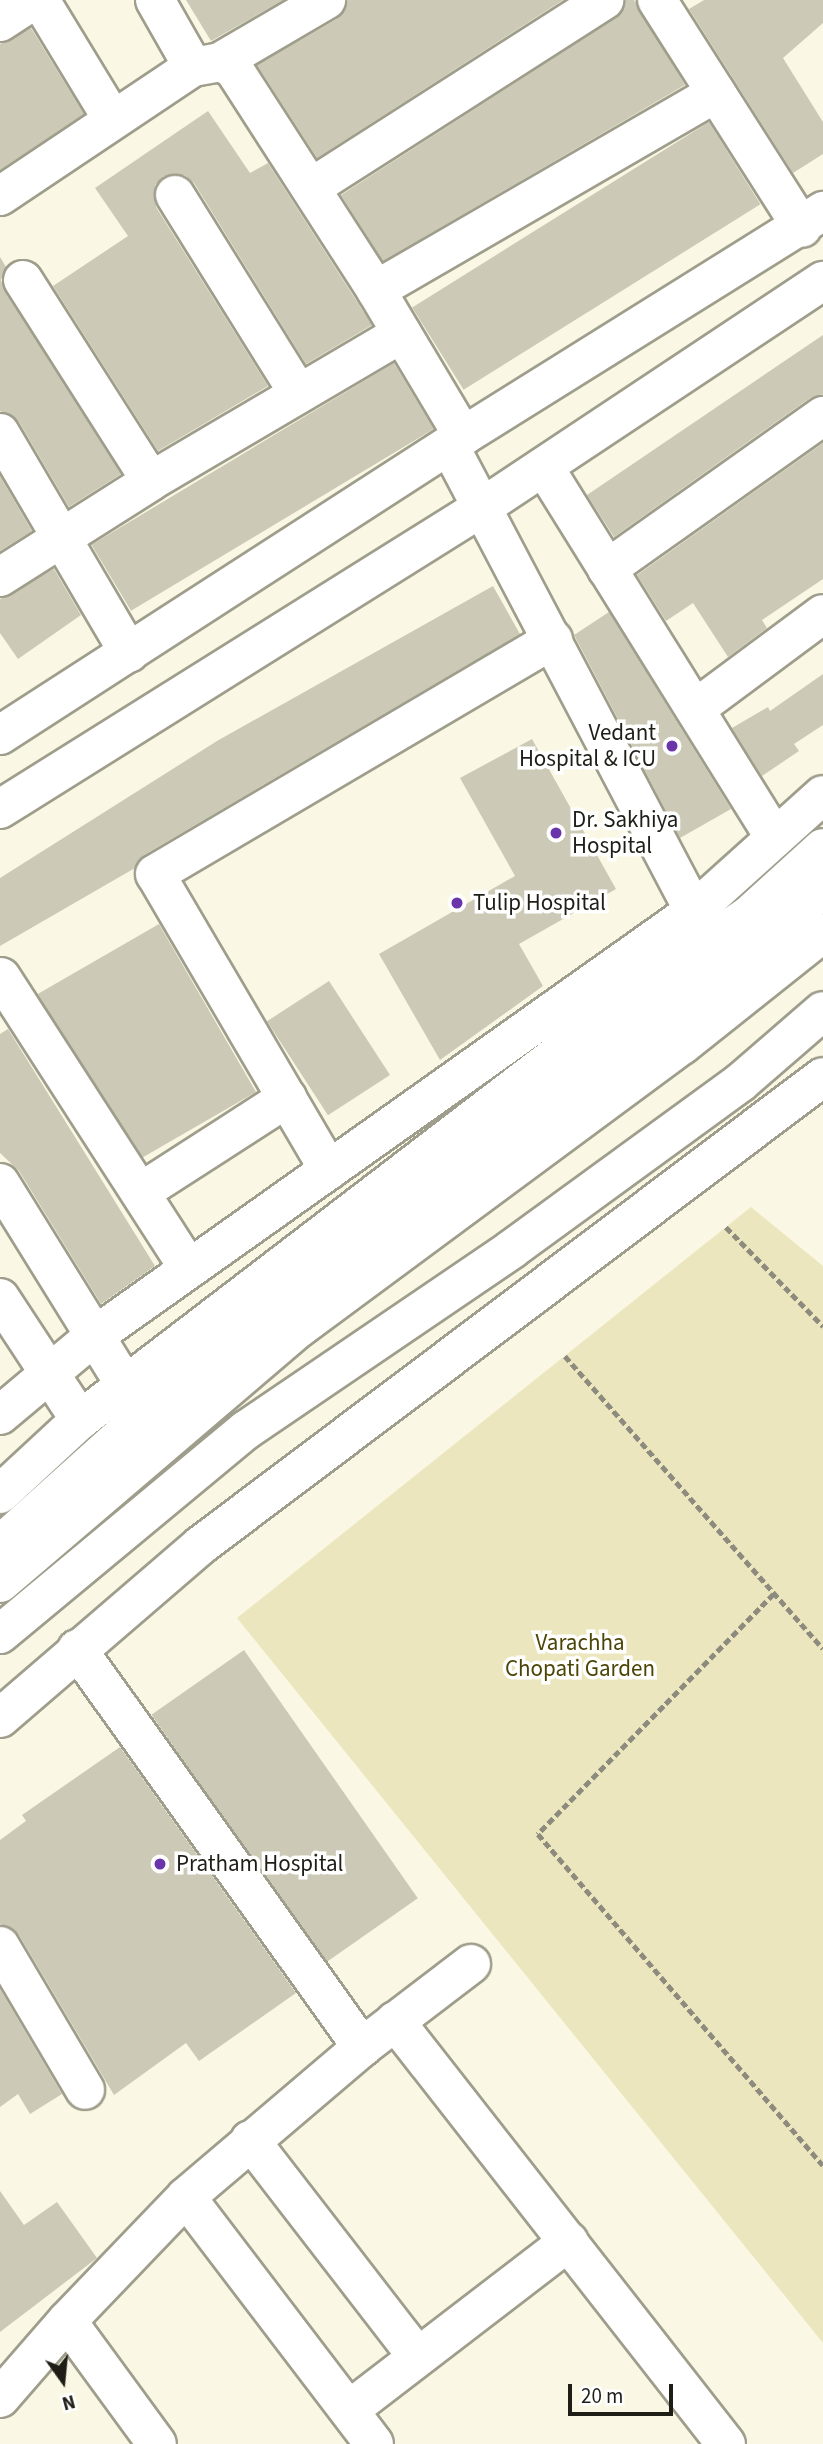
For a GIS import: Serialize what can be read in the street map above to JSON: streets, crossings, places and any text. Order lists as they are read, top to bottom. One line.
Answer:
{"parks":["Varachha Chopati Garden"],"places":["Vedant Hospital & ICU","Dr. Sakhiya Hospital","Tulip Hospital","Pratham Hospital"],"scale_bar":"20 m","north":"bottom"}
